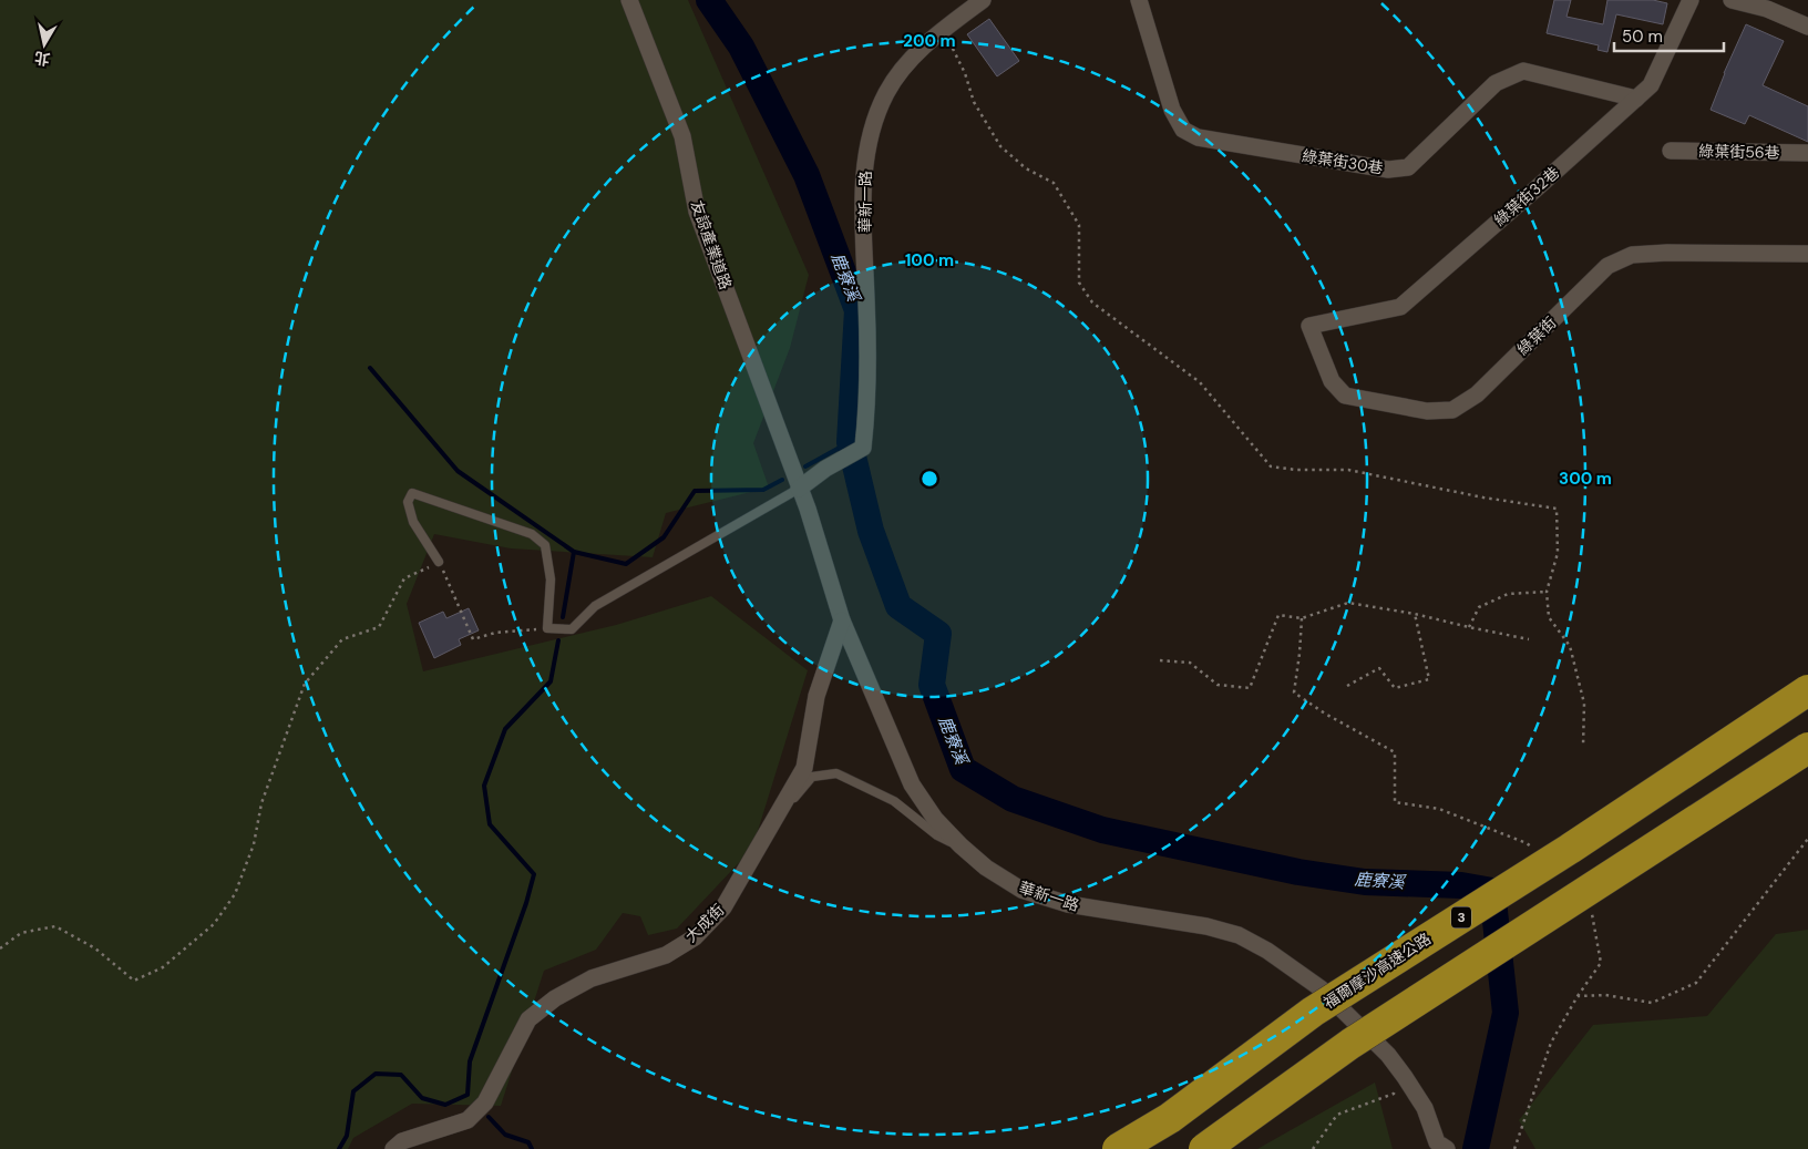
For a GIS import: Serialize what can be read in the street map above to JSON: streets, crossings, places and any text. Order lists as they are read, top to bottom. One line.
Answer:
{"streets":{"highway":["3","福爾摩沙高速公路"],"street":["綠葉街56巷","綠葉街30巷","綠葉街32巷","華新一路","友諒產業道路","綠葉街","大成街"]},"crossings":[["綠葉街30巷","綠葉街32巷"],["綠葉街32巷","綠葉街"],["華新一路","友諒產業道路"],["華新一路","大成街"]],"water":["鹿寮溪"],"scale_bar":"50 m","north":"bottom","rings":["200 m","100 m","300 m"]}
